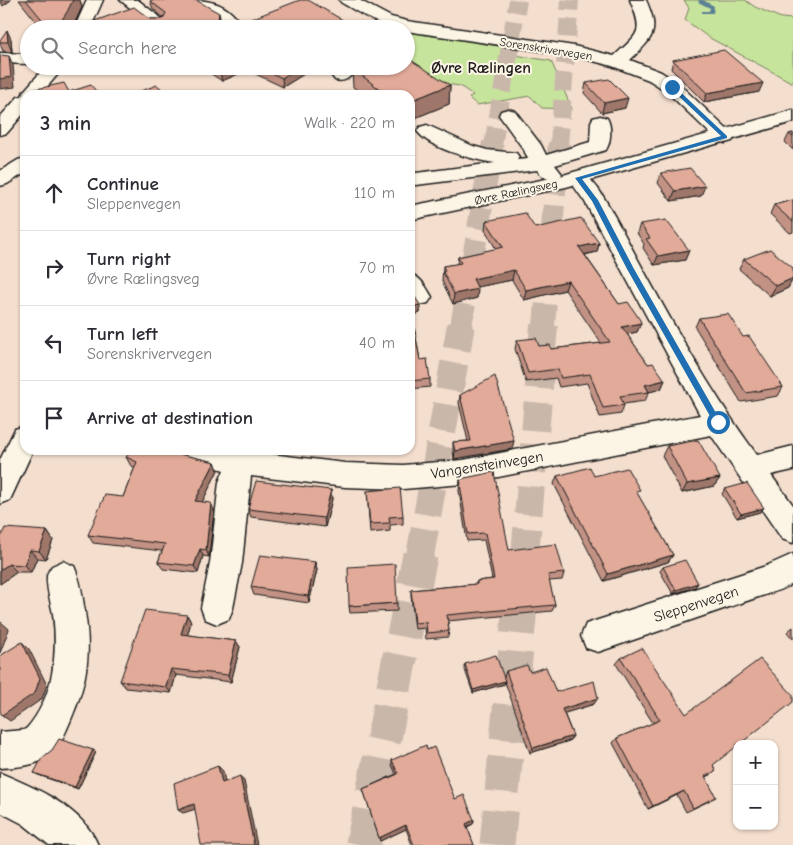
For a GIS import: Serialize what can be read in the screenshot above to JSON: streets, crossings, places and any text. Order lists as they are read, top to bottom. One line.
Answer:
{"streets":{"street":["Sorenskrivervegen","Øvre Rælingsveg","Vangensteinvegen","Sleppenvegen"]},"crossings":[["Sorenskrivervegen","Øvre Rælingsveg"]],"districts":["Øvre Rælingen"],"page":{"search":"Search here","heading":["3 min","Walk · 220 m"],"list":[["Continue","Sleppenvegen","110 m"],["Turn right","Øvre Rælingsveg","70 m"],["Turn left","Sorenskrivervegen","40 m"],"Arrive at destination"],"map_buttons":["+","−"]}}
